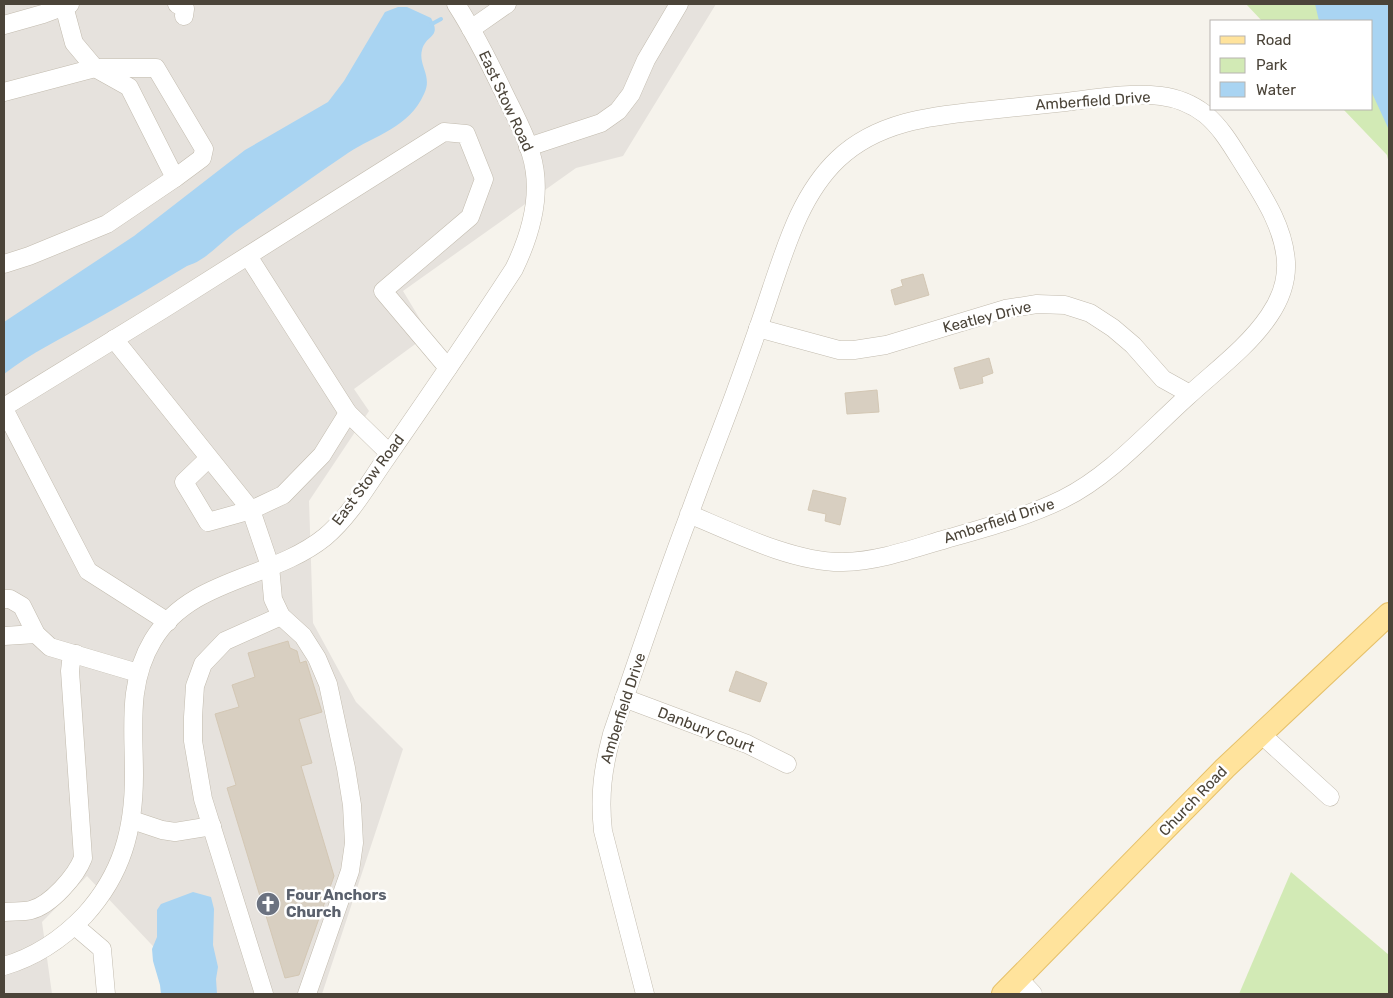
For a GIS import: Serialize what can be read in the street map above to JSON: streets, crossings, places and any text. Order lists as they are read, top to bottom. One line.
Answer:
{"streets":{"main road":["Church Road"],"street":["East Stow Road","Amberfield Drive","Keatley Drive","Danbury Court"]},"crossings":[["Amberfield Drive","Keatley Drive"],["Amberfield Drive","Danbury Court"]],"places":{"church":["Four Anchors Church"]},"legend":["Road","Park","Water"]}
